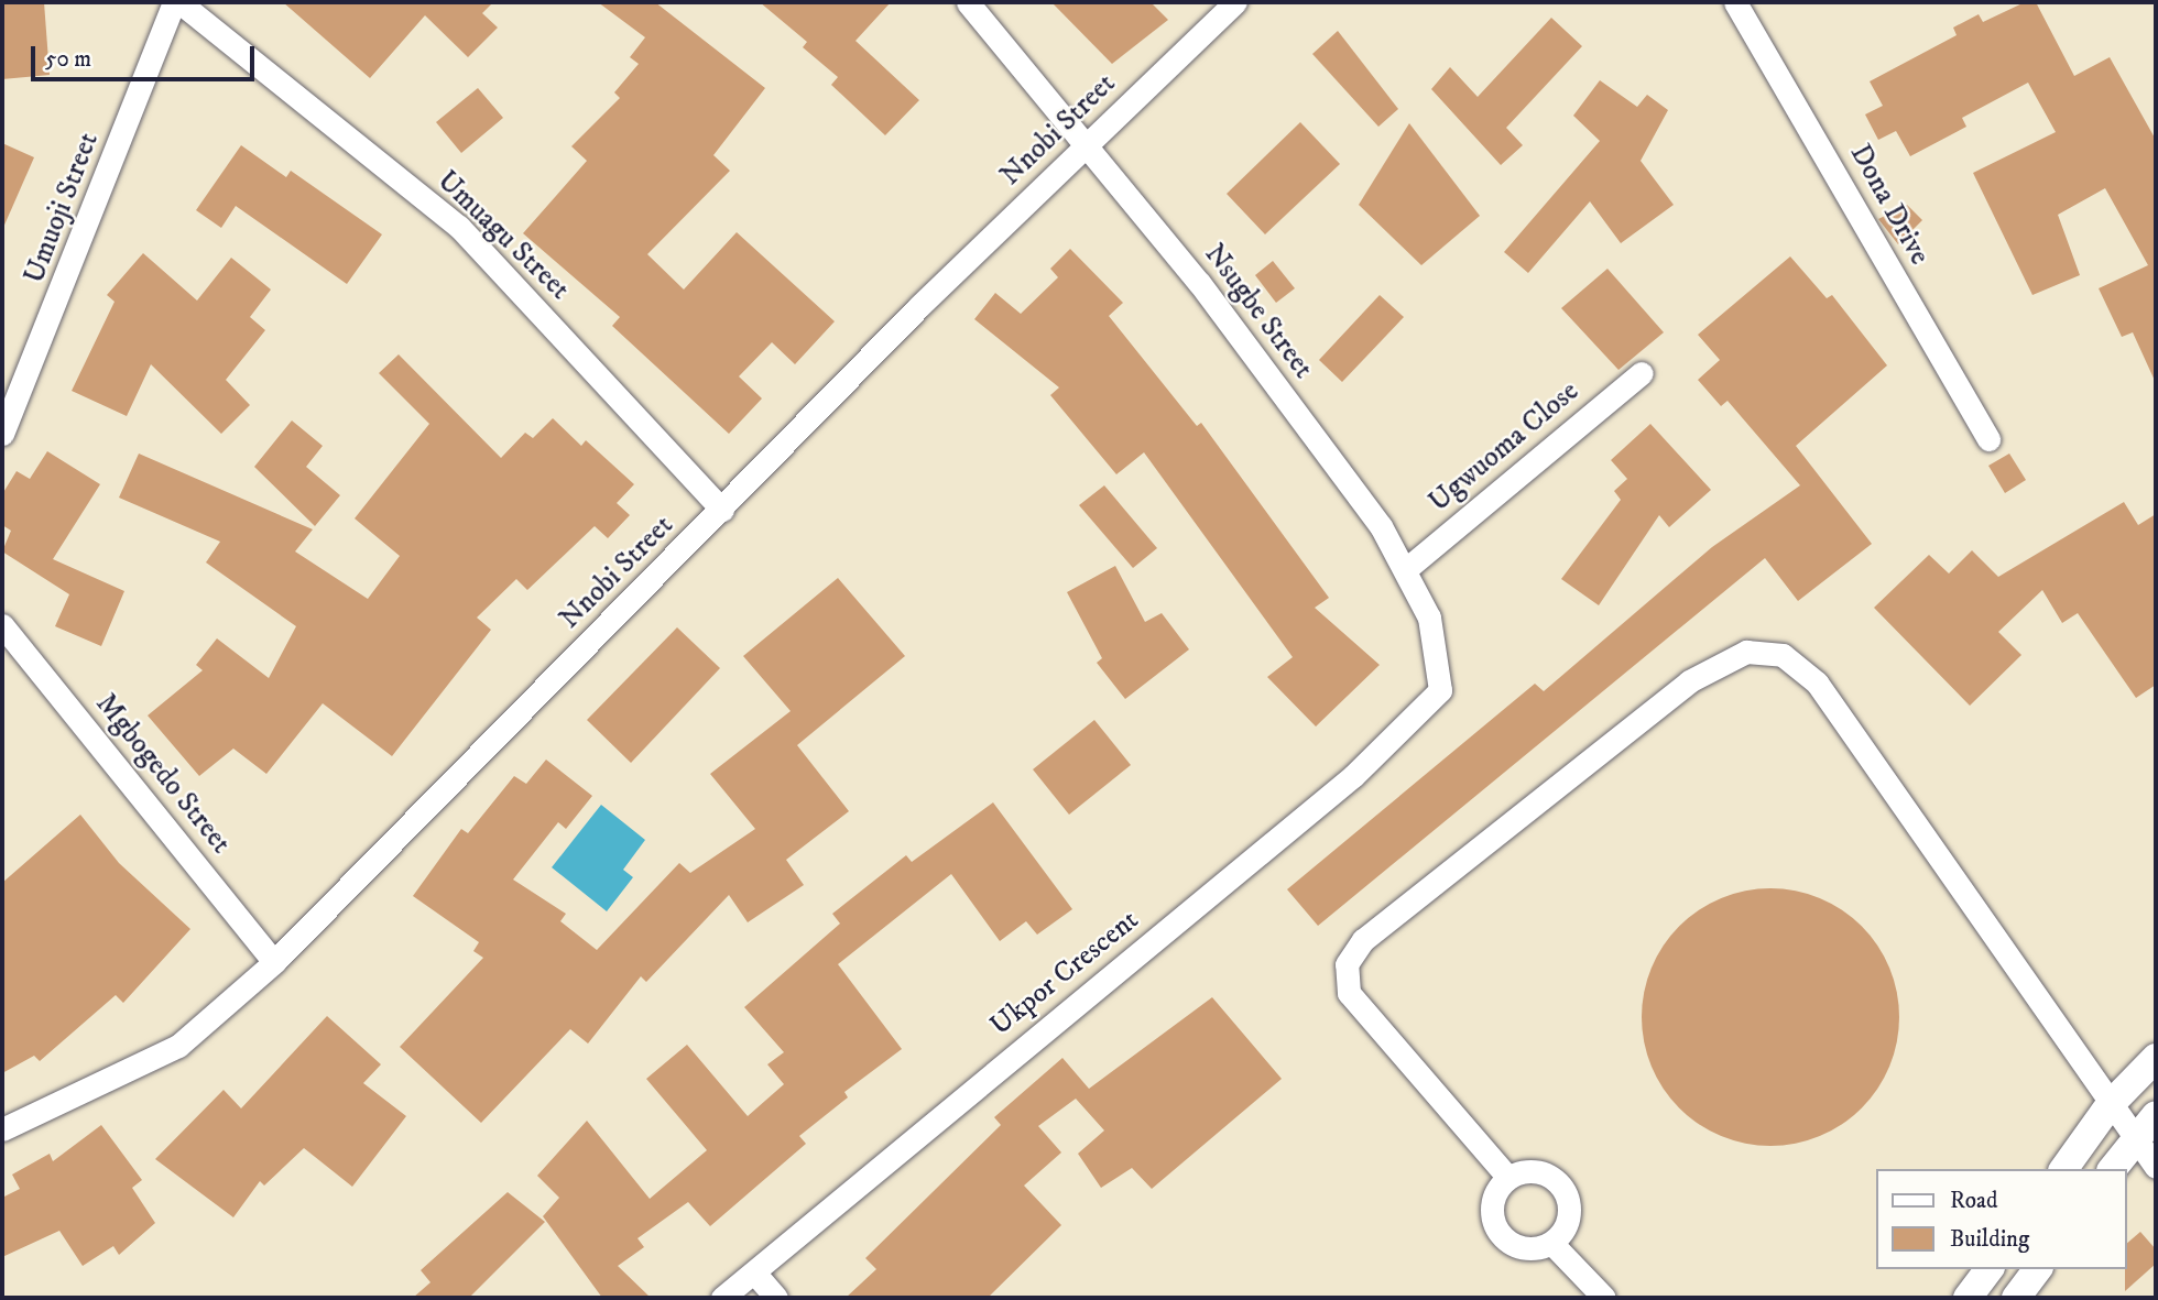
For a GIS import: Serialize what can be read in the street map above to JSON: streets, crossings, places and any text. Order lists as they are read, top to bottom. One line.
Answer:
{"streets":{"street":["Nnobi Street","Dona Drive","Umuoji Street","Umuagu Street","Nsugbe Street","Ugwuoma Close","Mgbogedo Street","Ukpor Crescent"]},"crossings":[["Nnobi Street","Umuagu Street"],["Nnobi Street","Nsugbe Street"],["Nnobi Street","Mgbogedo Street"],["Nsugbe Street","Ugwuoma Close"],["Nsugbe Street","Ukpor Crescent"]],"legend":["Road","Building"],"scale_bar":"50 m"}
